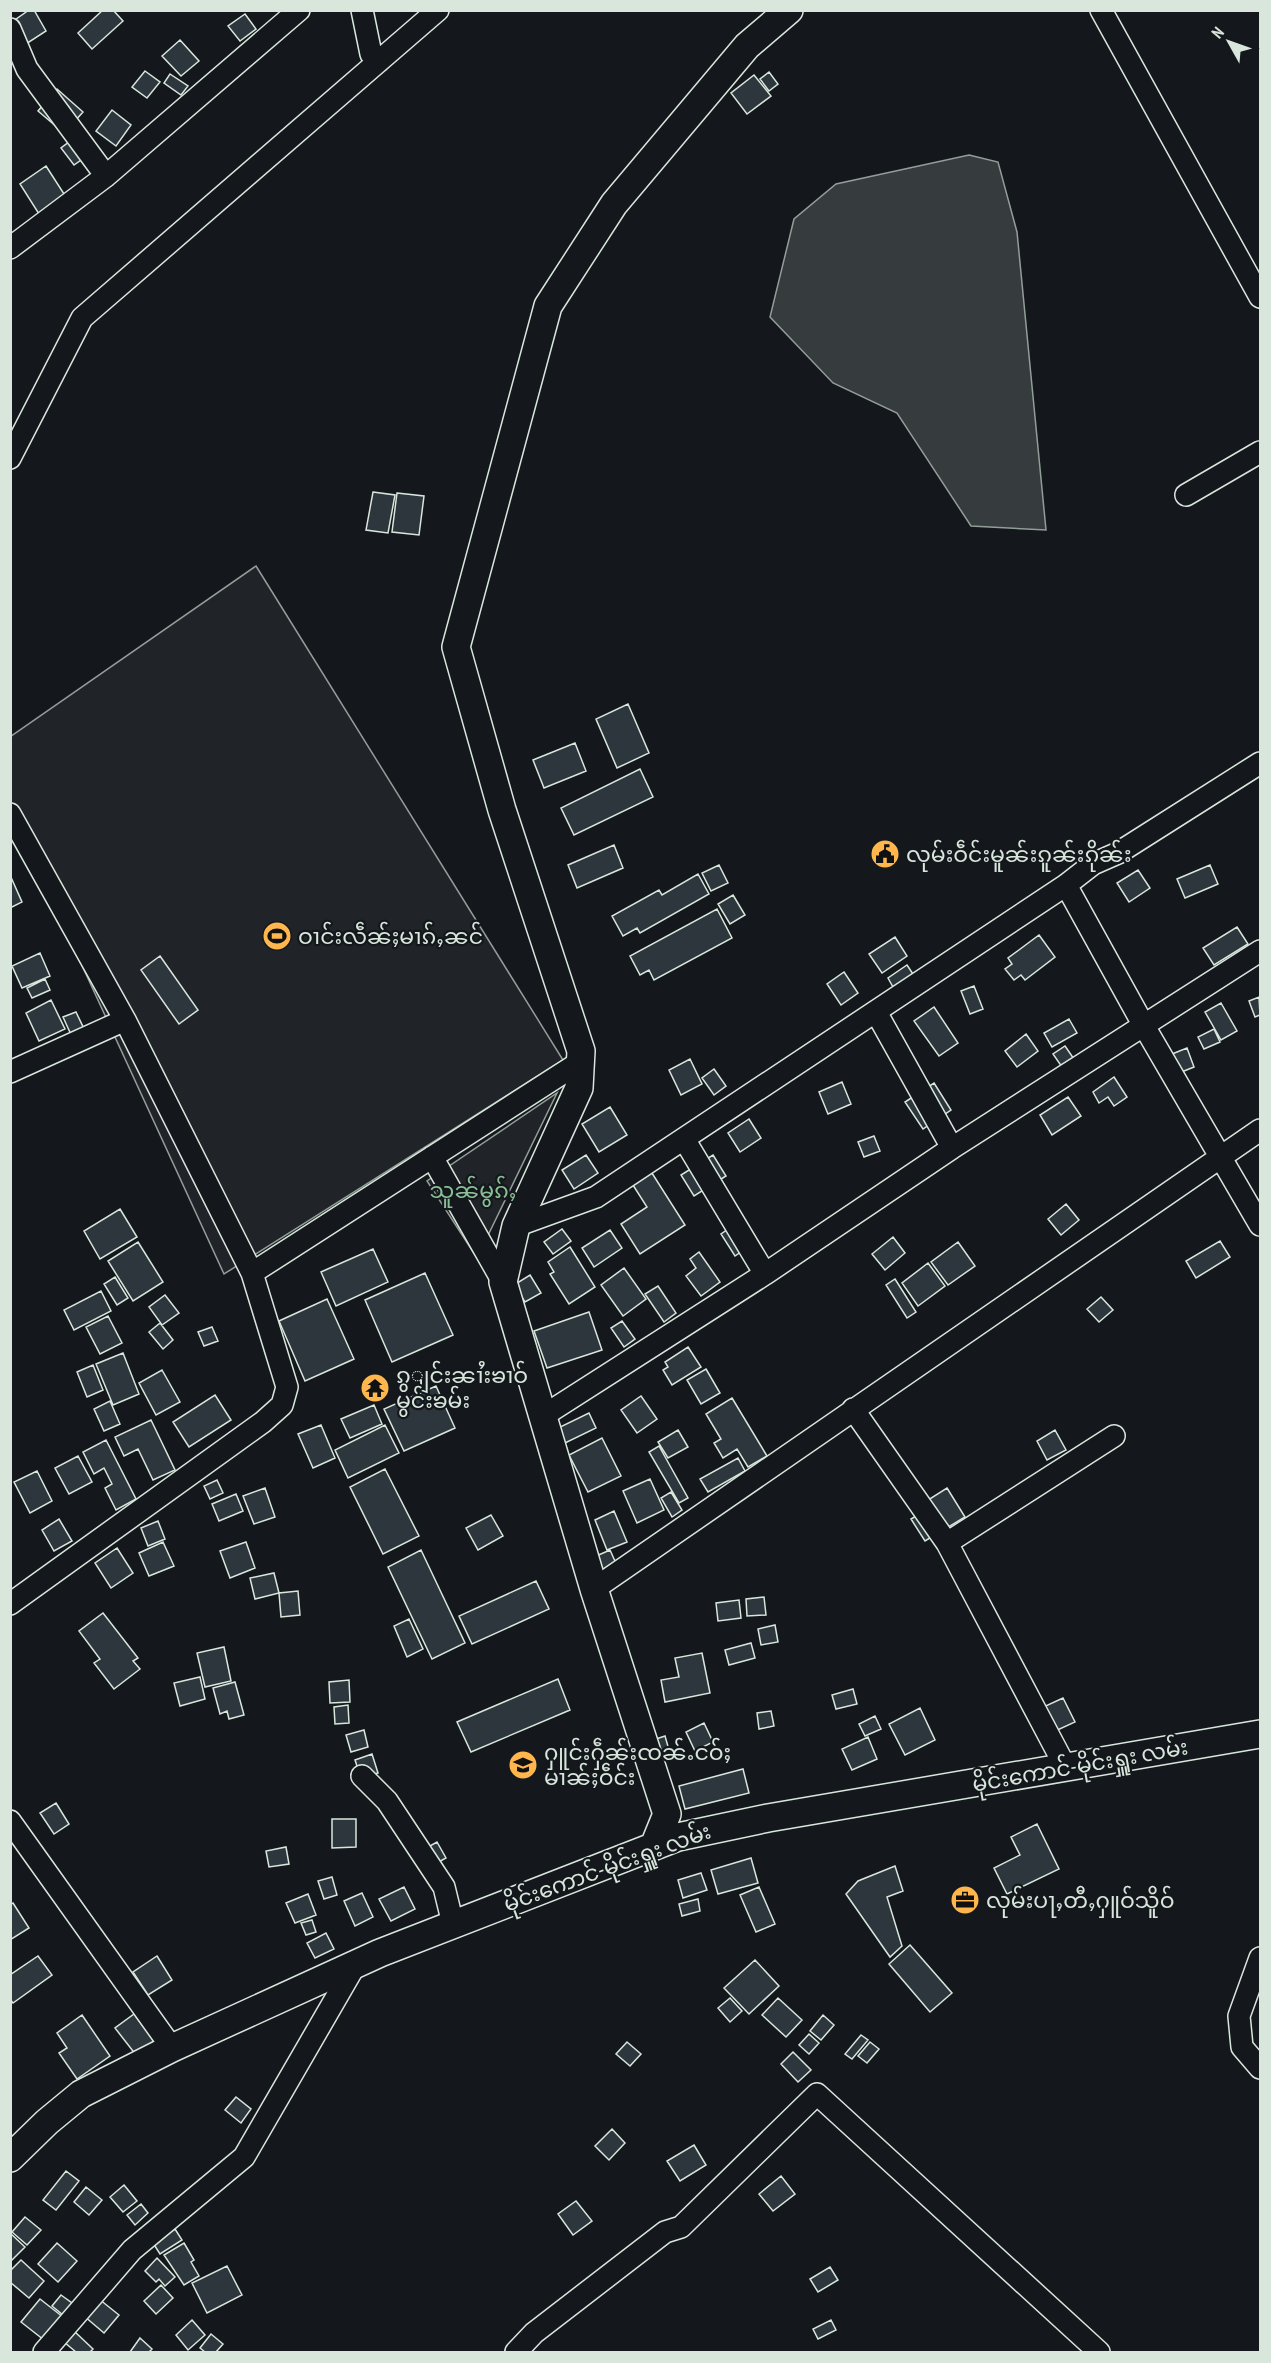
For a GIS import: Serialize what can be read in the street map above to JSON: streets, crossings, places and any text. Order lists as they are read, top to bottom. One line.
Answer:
{"streets":{"main road":["မိုင်းကောင်-မိုင်းရှူး လမ်း"]},"parks":["သူၼ်မွၵ်ႇ"],"places":{"public building":["လုမ်းဝဵင်းမူၼ်းၵူၼ်းၵိုၼ်း"],"sports":["ဝၢင်းလဵၼ်ႈမၢၵ်ႇၼင်"],"temple":["ၵွျင်းၼၢႆးၶၢဝ် မွင်းၶမ်း"],"school or university":["ႁူင်းႁဵၼ်းၸၼ်ႉငဝ်ႈ မၢၼ်ႈဝဵင်း"],"office":["လုမ်းပႃႇတီႇႁူဝ်သိူဝ်"]},"north":"top left"}
